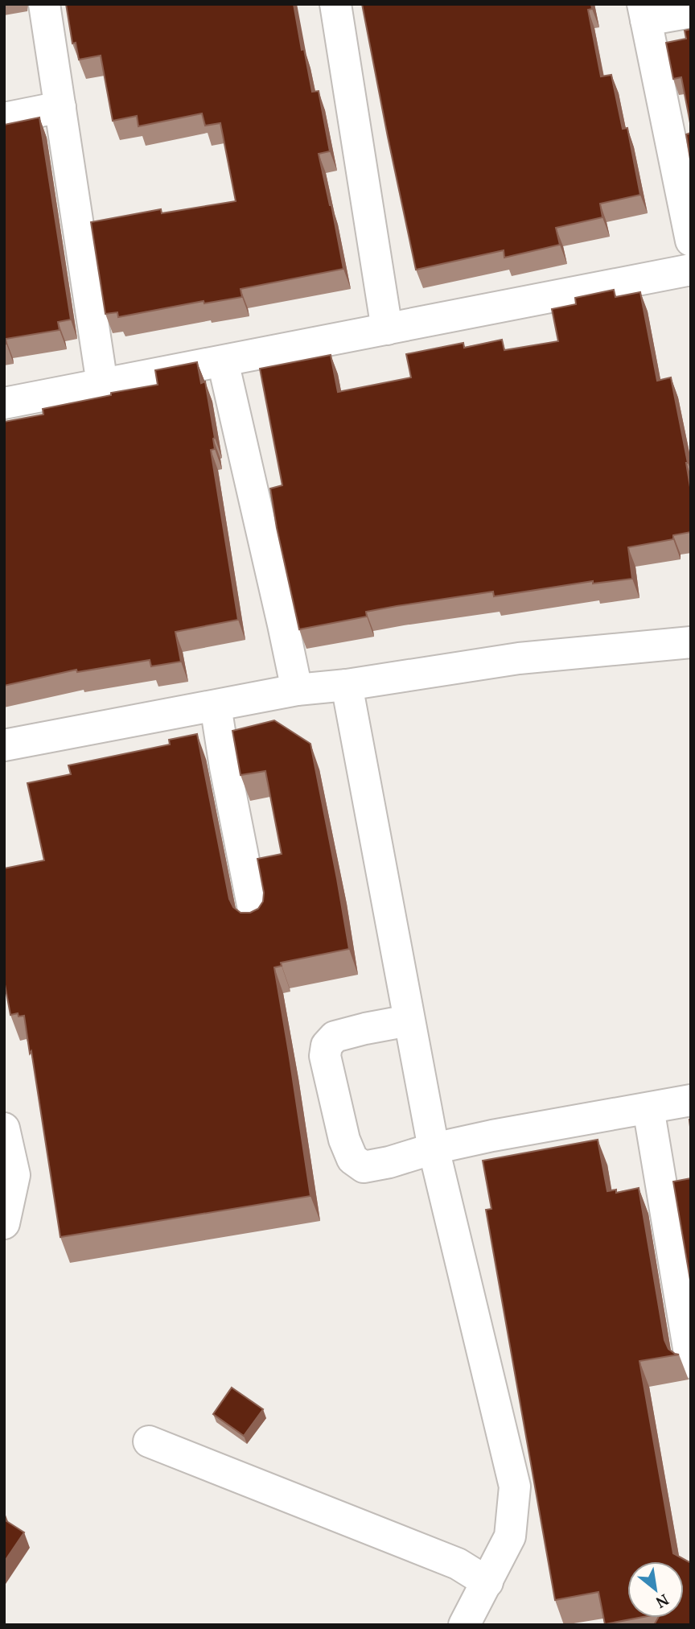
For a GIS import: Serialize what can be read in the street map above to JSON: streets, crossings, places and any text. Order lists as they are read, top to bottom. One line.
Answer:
{"north":"bottom right"}
